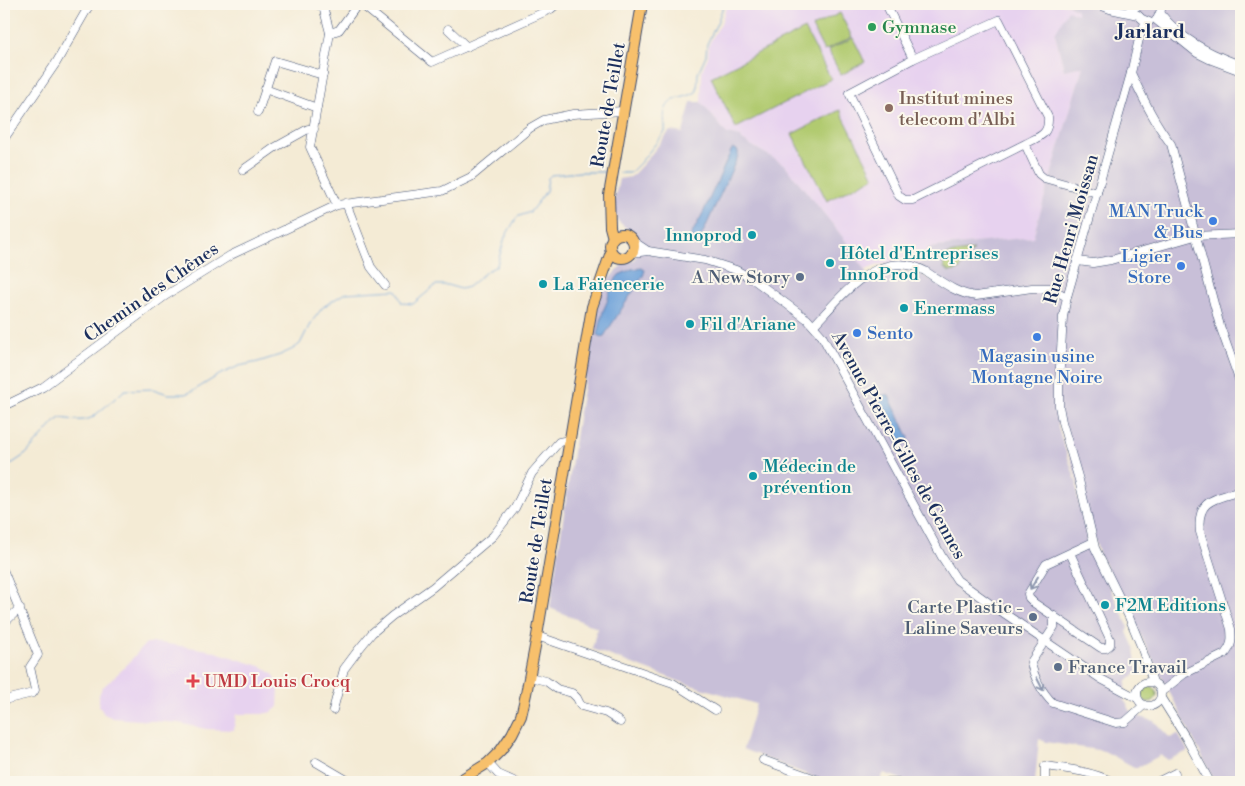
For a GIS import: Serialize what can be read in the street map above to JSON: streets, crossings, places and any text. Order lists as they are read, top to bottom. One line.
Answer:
{"streets":{"main road":["Route de Teillet"],"street":["Rue Henri Moissan","Chemin des Chênes","Avenue Pierre-Gilles de Gennes"]},"crossings":[["Route de Teillet","Chemin des Chênes"],["Route de Teillet","Avenue Pierre-Gilles de Gennes"],["Rue Henri Moissan","Avenue Pierre-Gilles de Gennes"]],"districts":["Jarlard"],"places":{"other":["Gymnase","Institut mines telecom d'Albi","MAN Truck & Bus","Innoprod","Hôtel d'Entreprises InnoProd","Ligier Store","A New Story","La Faïencerie","Enermass","Fil d'Ariane","Sento","Magasin usine Montagne Noire","Médecin de prévention","F2M Editions","Carte Plastic - Laline Saveurs","France Travail"],"health":["UMD Louis Crocq"]}}
